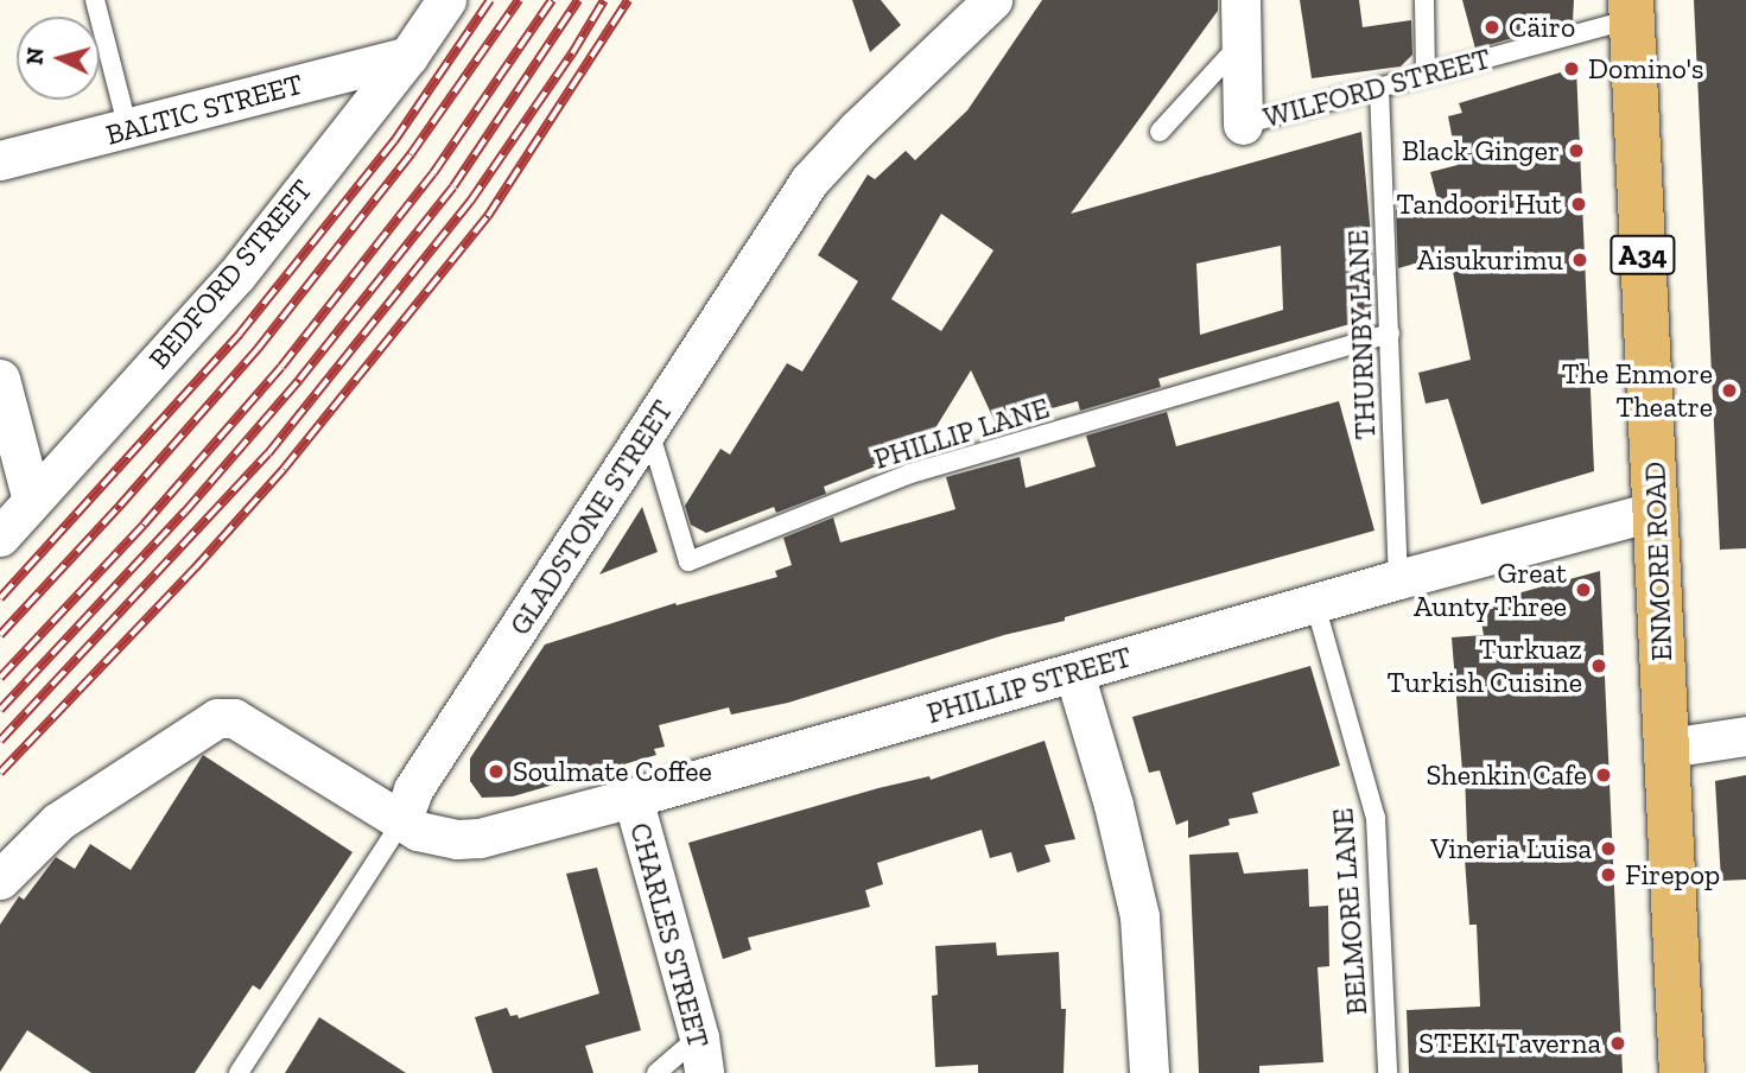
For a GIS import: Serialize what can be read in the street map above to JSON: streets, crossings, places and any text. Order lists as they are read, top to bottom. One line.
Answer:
{"streets":{"highway":["A34","ENMORE ROAD"],"street":["WILFORD STREET","BALTIC STREET","BEDFORD STREET","GLADSTONE STREET","PHILLIP STREET","CHARLES STREET"],"lane":["THURNBY LANE","PHILLIP LANE","BELMORE LANE"]},"crossings":[["WILFORD STREET","THURNBY LANE"],["WILFORD STREET","ENMORE ROAD"],["BALTIC STREET","BEDFORD STREET"],["THURNBY LANE","PHILLIP LANE"],["THURNBY LANE","PHILLIP STREET"],["PHILLIP LANE","GLADSTONE STREET"],["GLADSTONE STREET","PHILLIP STREET"],["ENMORE ROAD","PHILLIP STREET"],["PHILLIP STREET","BELMORE LANE"],["PHILLIP STREET","CHARLES STREET"]],"places":["Cäiro","Domino's","Black Ginger","Tandoori Hut","Aisukurimu","The Enmore Theatre","Great Aunty Three","Turkuaz Turkish Cuisine","Soulmate Coffee","Shenkin Cafe","Vineria Luisa","Firepop","STEKI Taverna"],"north":"left"}
